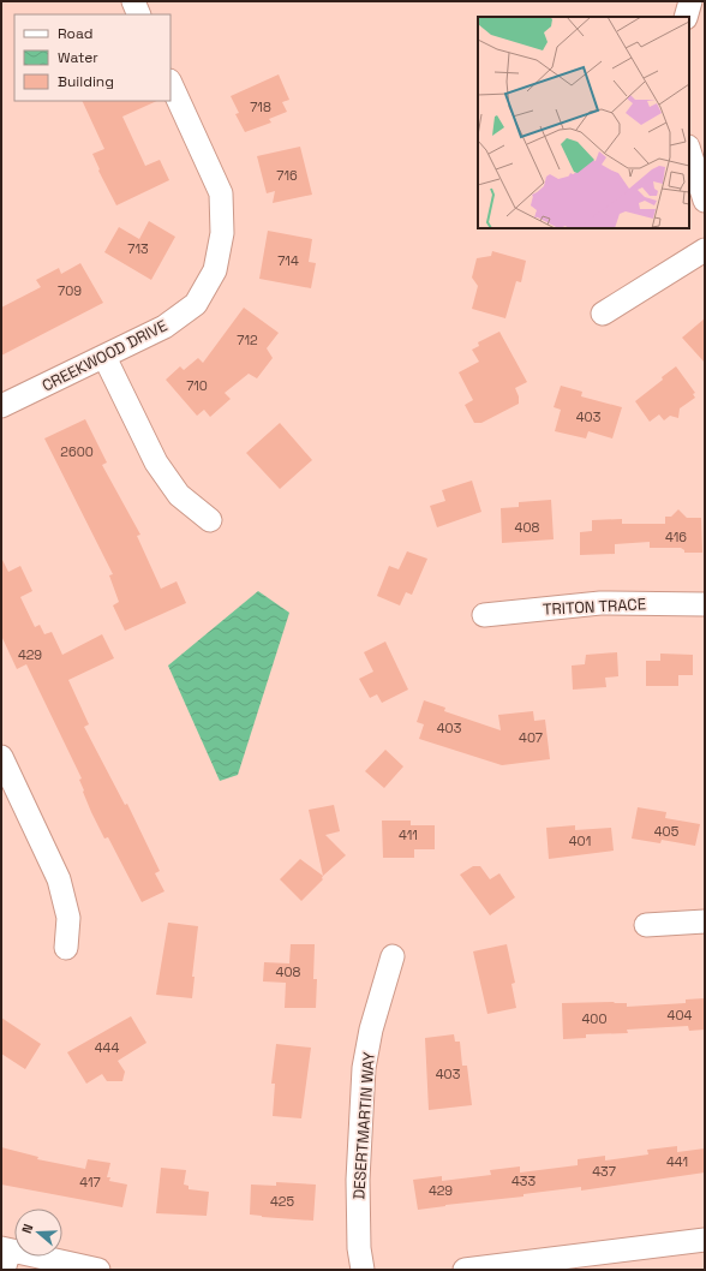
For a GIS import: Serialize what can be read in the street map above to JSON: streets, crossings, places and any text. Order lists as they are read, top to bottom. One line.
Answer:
{"streets":{"street":["CREEKWOOD DRIVE","TRITON TRACE","DESERTMARTIN WAY"]},"house_numbers":["718","716","713","714","709","712","710","403","2600","408","416","429","403","407","405","411","401","408","404","400","444","403","441","437","433","417","429","425"],"legend":["Road","Water","Building"],"north":"left"}
